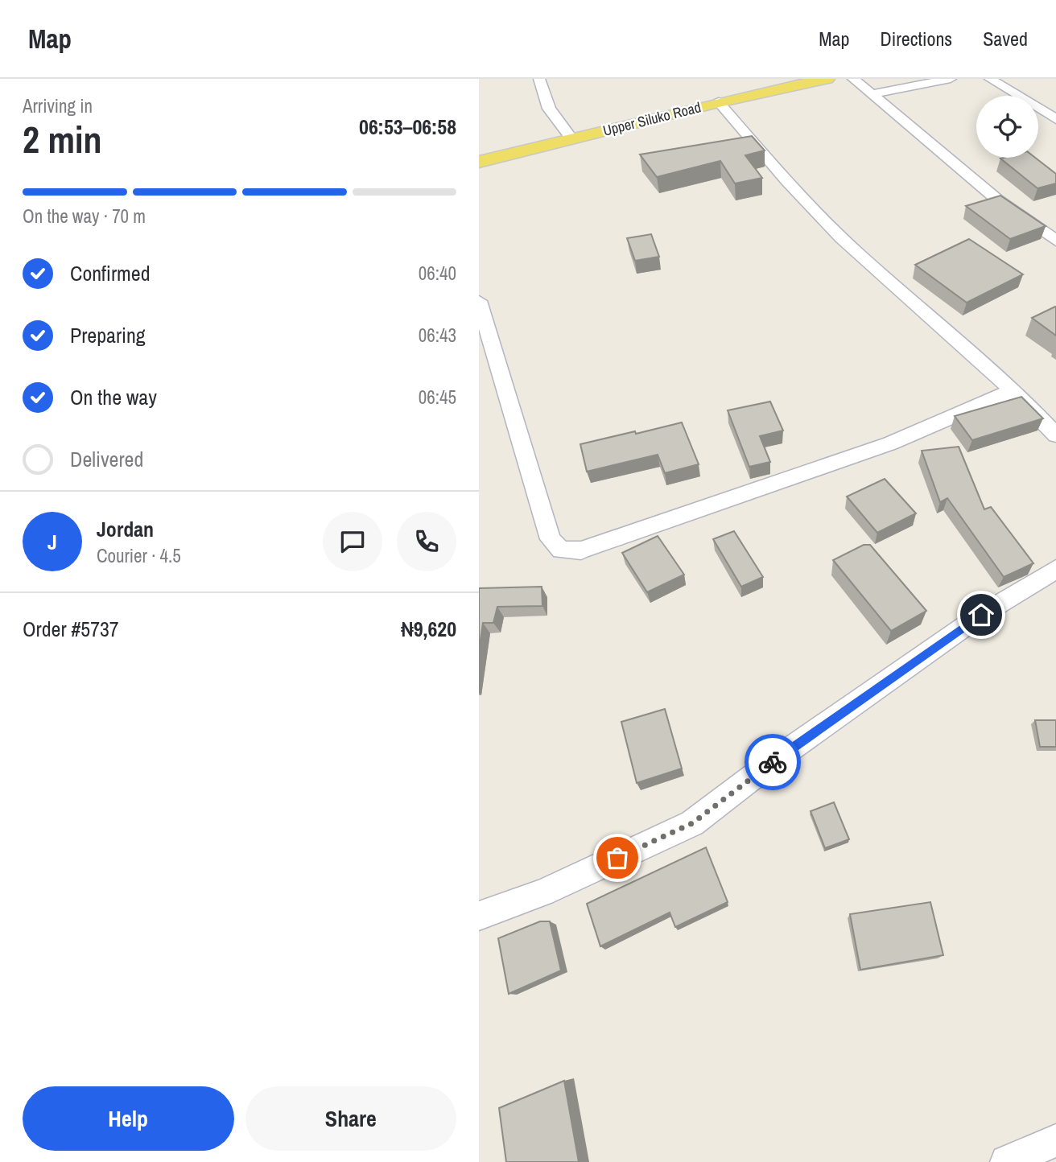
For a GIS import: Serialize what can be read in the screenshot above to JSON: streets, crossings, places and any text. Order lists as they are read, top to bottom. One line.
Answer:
{"streets":{"main road":["Upper Siluko Road"]},"page":{"header":"Map","nav":["Map","Directions","Saved"],"heading":["2 min","Arriving in","06:53–06:58"],"panel":["Jordan","Courier · 4.5","Order #5737","₦9,620"],"bar":"On the way · 70 m","list":[["Confirmed","06:40"],["Preparing","06:43"],["On the way","06:45"],"Delivered"],"round":"J","buttons":["Help","Share"]}}
